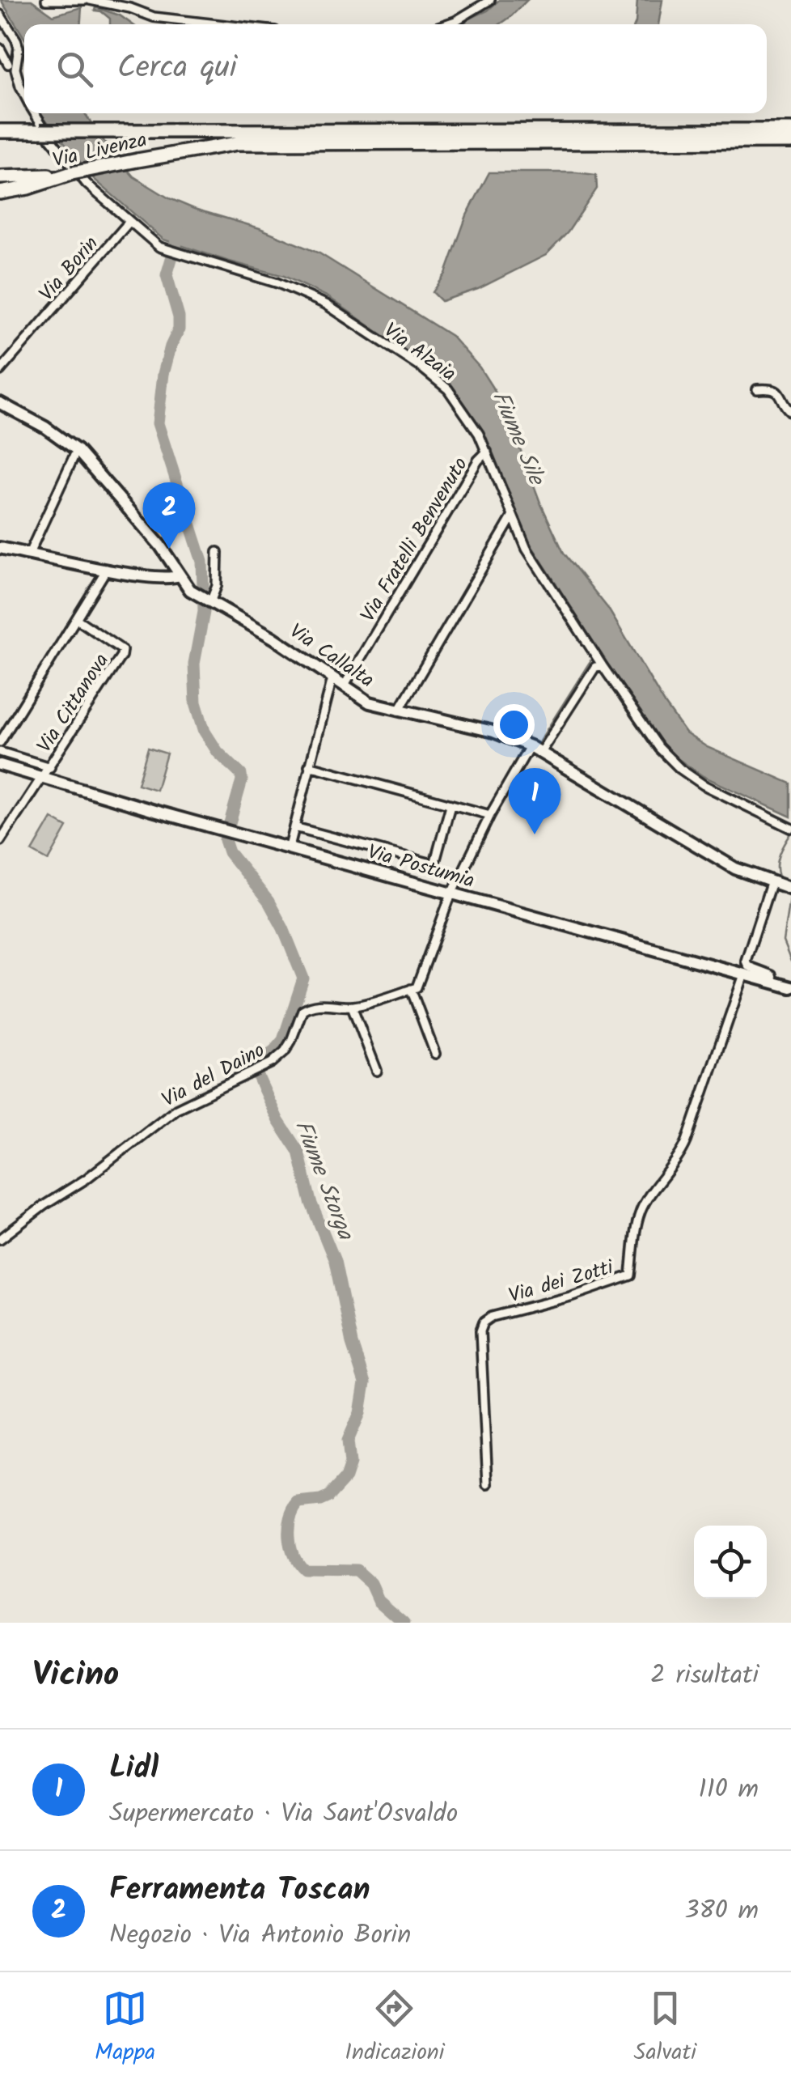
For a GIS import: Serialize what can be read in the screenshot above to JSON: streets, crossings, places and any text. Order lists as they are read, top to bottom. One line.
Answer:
{"streets":{"highway":["Via Livenza"],"street":["Via Borin","Via Alzaia","Via Fratelli Benvenuto","Via Callalta","Via Cittanova","Via Postumia","Via del Daino","Via dei Zotti"]},"crossings":[["Via Borin","Via Alzaia"],["Via Alzaia","Via Fratelli Benvenuto"],["Via Fratelli Benvenuto","Via Callalta"],["Via Cittanova","Via Postumia"],["Via Postumia","Via dei Zotti"]],"water":["Fiume Sile","Fiume Storga"],"page":{"search":"Cerca qui","pins":["2","1"],"heading":["Vicino","2 risultati"],"list":[{"mark":"1","name":"Lidl","note":"Supermercato · Via Sant'Osvaldo","value":"110 m"},{"mark":"2","name":"Ferramenta Toscan","note":"Negozio · Via Antonio Borin","value":"380 m"}],"nav":["Mappa","Indicazioni","Salvati"]}}
